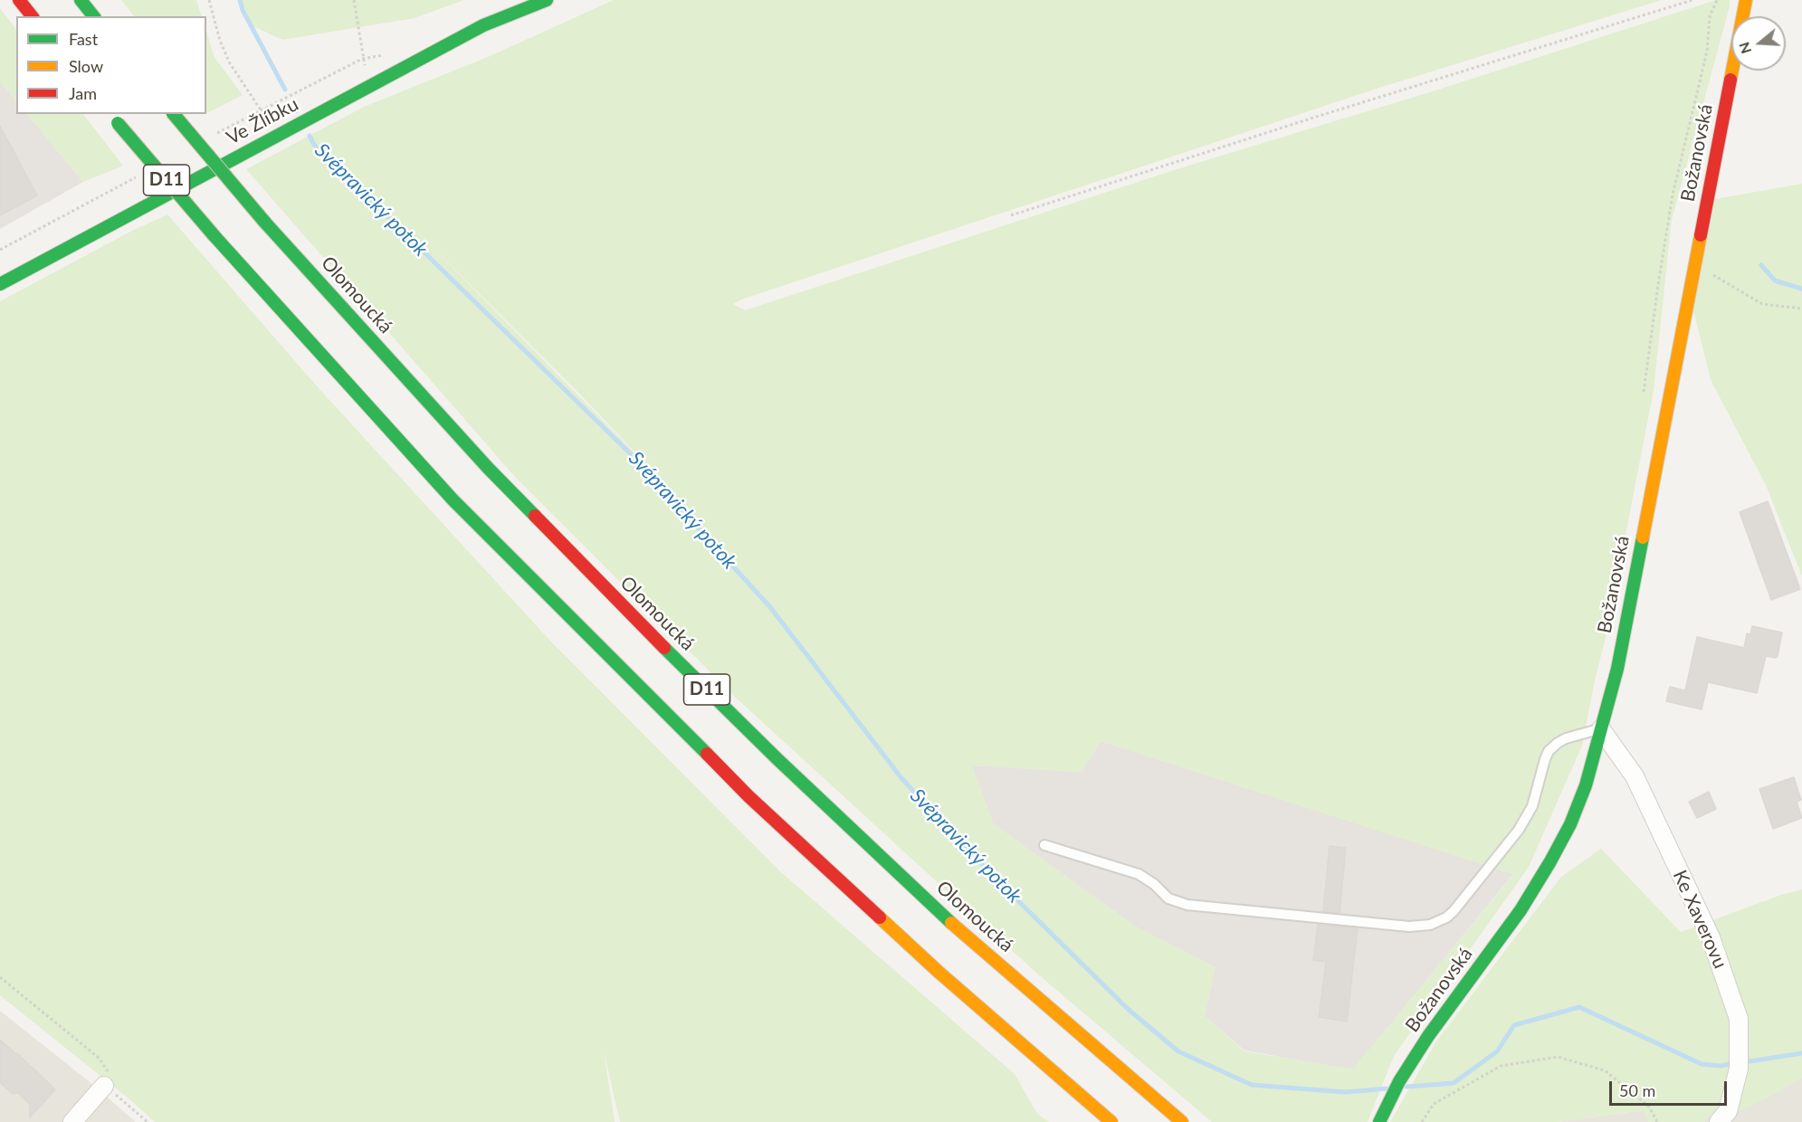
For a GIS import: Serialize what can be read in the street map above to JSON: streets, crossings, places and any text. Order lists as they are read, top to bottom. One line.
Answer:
{"streets":{"main road":["Ve Žlíbku","Božanovská","D11","Olomoucká"],"street":["Ke Xaverovu"]},"crossings":[["Božanovská","Ke Xaverovu"]],"water":["Svépravický potok"],"legend":["Fast","Slow","Jam"],"scale_bar":"50 m","north":"left"}
